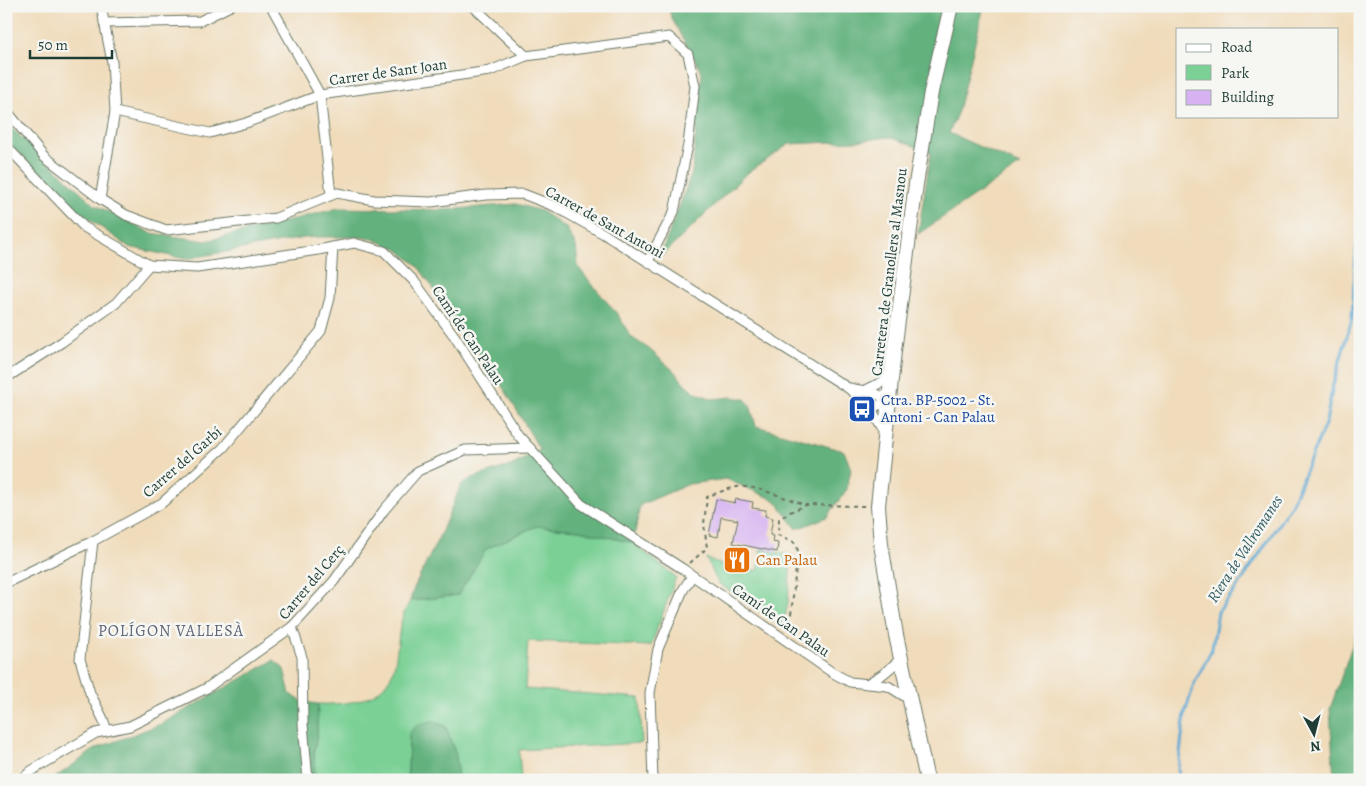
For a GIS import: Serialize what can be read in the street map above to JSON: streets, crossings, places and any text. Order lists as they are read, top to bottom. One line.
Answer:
{"streets":{"main road":["Carretera de Granollers al Masnou"],"street":["Carrer de Sant Joan","Carrer de Sant Antoni","Camí de Can Palau","Carrer del Garbí","Carrer del Cerç"]},"crossings":[["Carrer de Sant Joan","Carrer de Sant Antoni"],["Carrer de Sant Antoni","Carretera de Granollers al Masnou"],["Carretera de Granollers al Masnou","Camí de Can Palau"],["Camí de Can Palau","Carrer del Garbí"],["Camí de Can Palau","Carrer del Cerç"]],"districts":["POLÍGON VALLESÀ"],"water":["Riera de Vallromanes"],"places":{"bus stop":["Ctra. BP-5002 - St. Antoni - Can Palau"],"restaurant":["Can Palau"]},"legend":["Road","Park","Building"],"scale_bar":"50 m","north":"bottom"}
